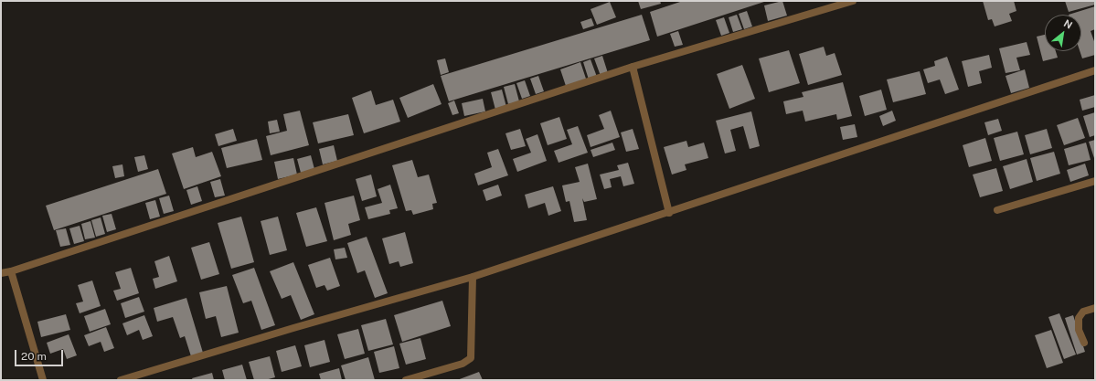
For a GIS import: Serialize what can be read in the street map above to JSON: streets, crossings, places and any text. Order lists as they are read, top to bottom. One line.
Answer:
{"scale_bar":"20 m","north":"top right"}
